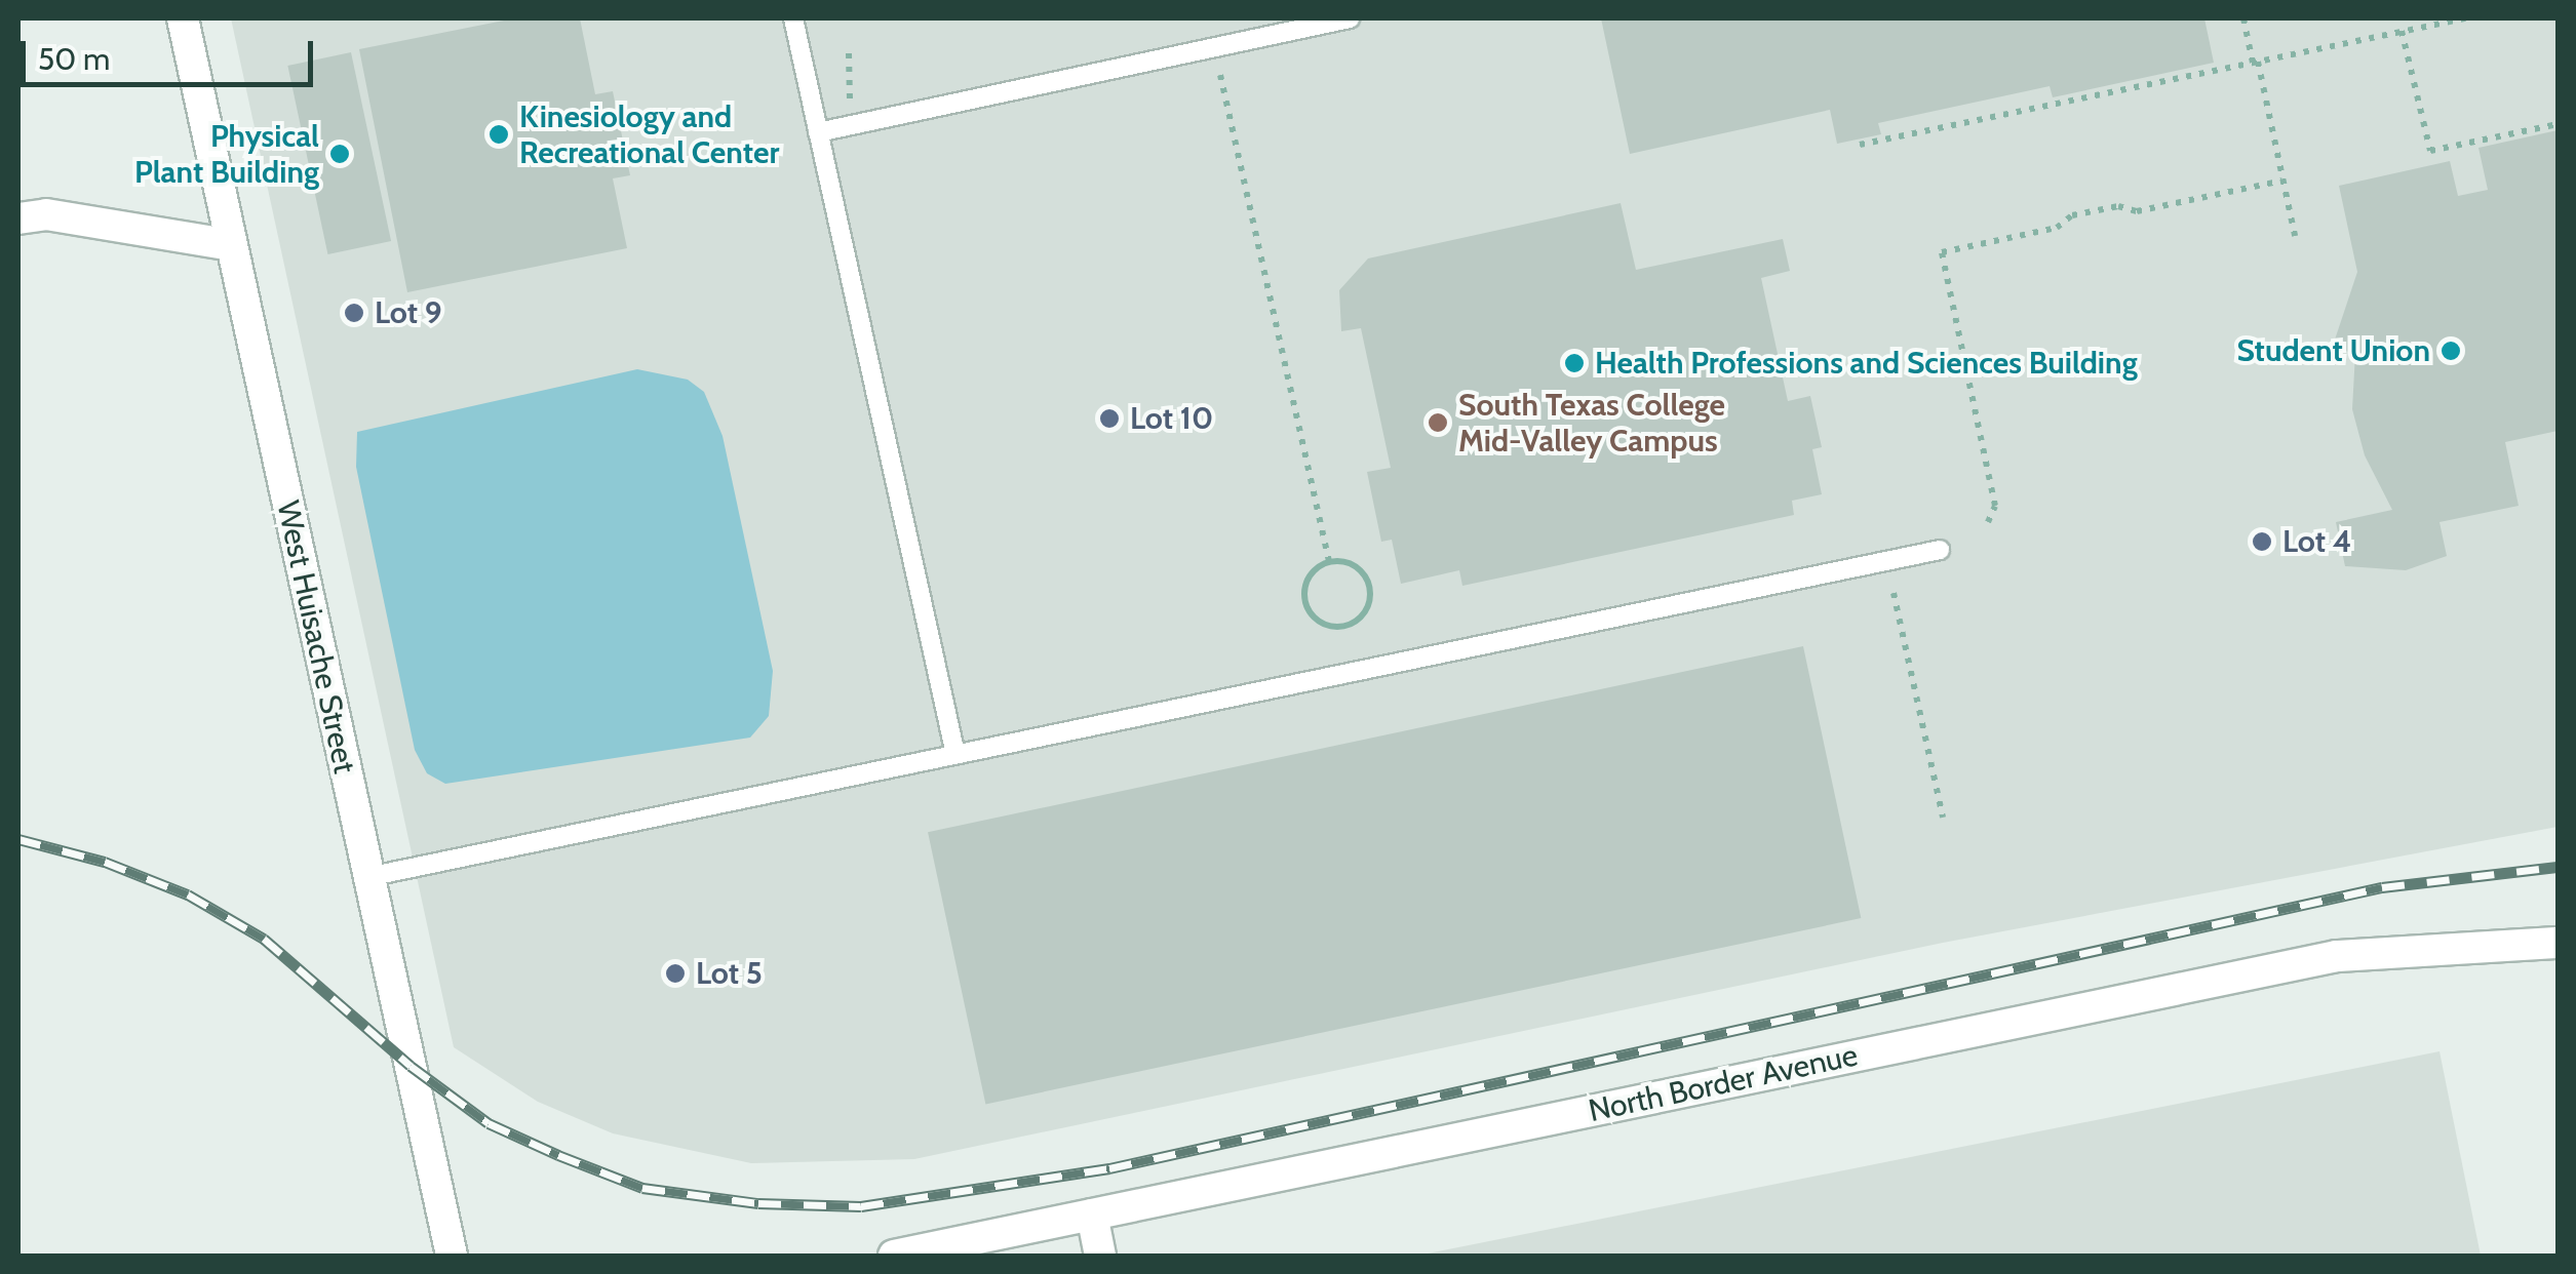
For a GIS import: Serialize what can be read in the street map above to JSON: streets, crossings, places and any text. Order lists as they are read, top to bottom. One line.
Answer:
{"streets":{"street":["West Huisache Street","North Border Avenue"]},"places":["Kinesiology and Recreational Center","Physical Plant Building","Lot 9","Student Union","Health Professions and Sciences Building","Lot 10","South Texas College Mid-Valley Campus","Lot 4","Lot 5"],"scale_bar":"50 m"}
